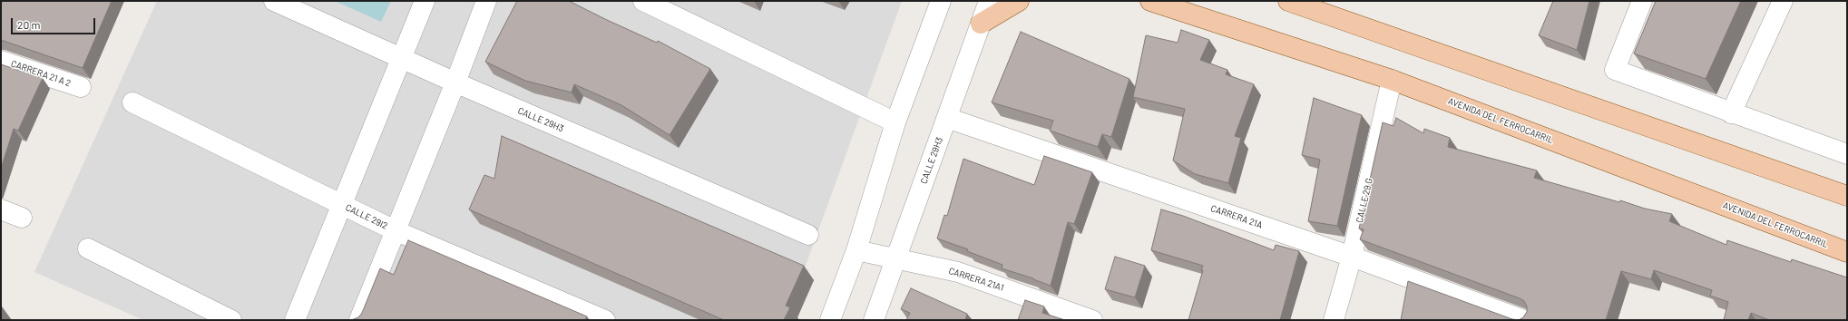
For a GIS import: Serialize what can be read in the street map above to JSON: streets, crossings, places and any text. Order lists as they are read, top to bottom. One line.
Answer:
{"streets":{"main road":["AVENIDA DEL FERROCARRIL"],"street":["CARRERA 21 A 2","CALLE 29H3","CALLE 29 G","CALLE 29I2","CARRERA 21A","CARRERA 21A1"]},"crossings":[["CALLE 29H3","CARRERA 21A"],["CALLE 29H3","CARRERA 21A1"],["AVENIDA DEL FERROCARRIL","CALLE 29 G"],["CALLE 29 G","CARRERA 21A"]],"scale_bar":"20 m"}
